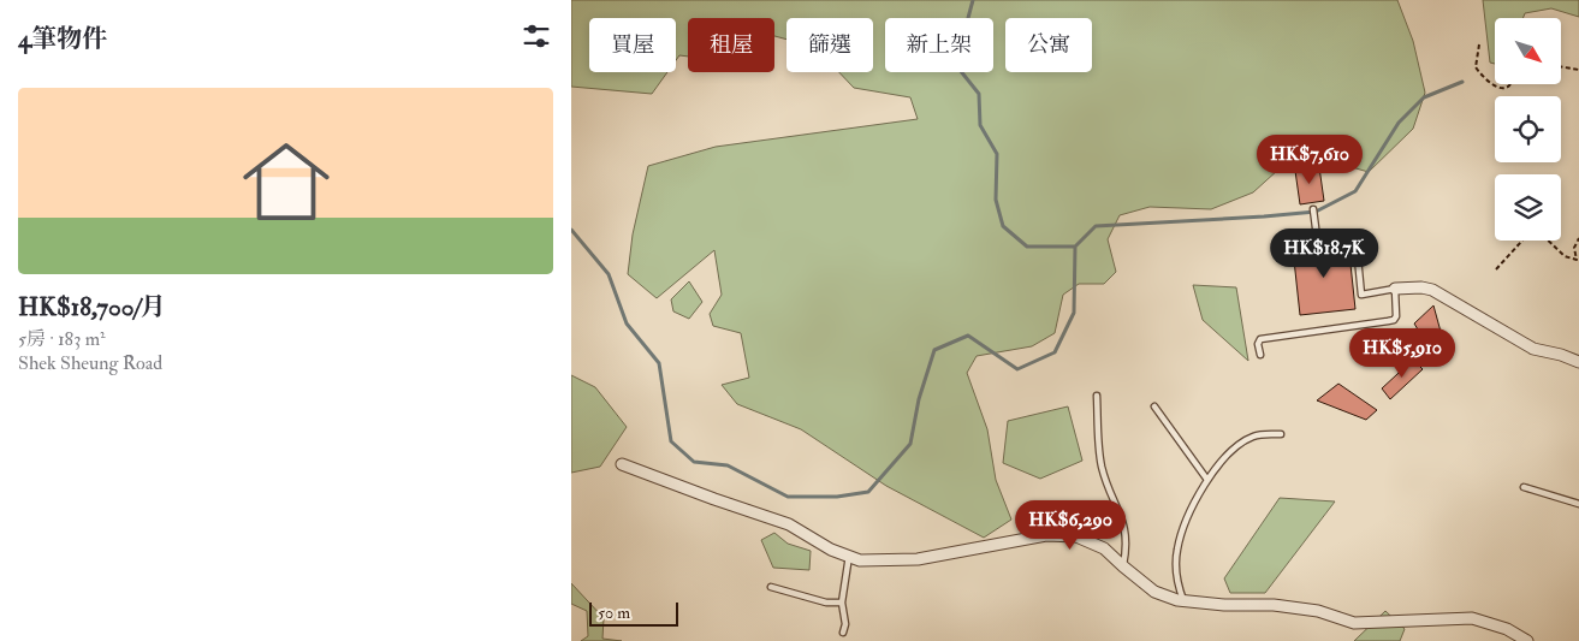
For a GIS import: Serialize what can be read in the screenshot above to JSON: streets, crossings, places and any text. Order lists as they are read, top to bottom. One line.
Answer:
{"scale_bar":"50 m","north":"bottom right","page":{"heading":"4筆物件","chip":["買屋","租屋","篩選","新上架","公寓"],"list":[{"name":"HK$18,700/月","note":"5房 · 183 m² · Shek Sheung Road"}],"price":["HK$7,610","HK$18.7K","HK$5,910","HK$6,290"],"scale":"50 m"}}
